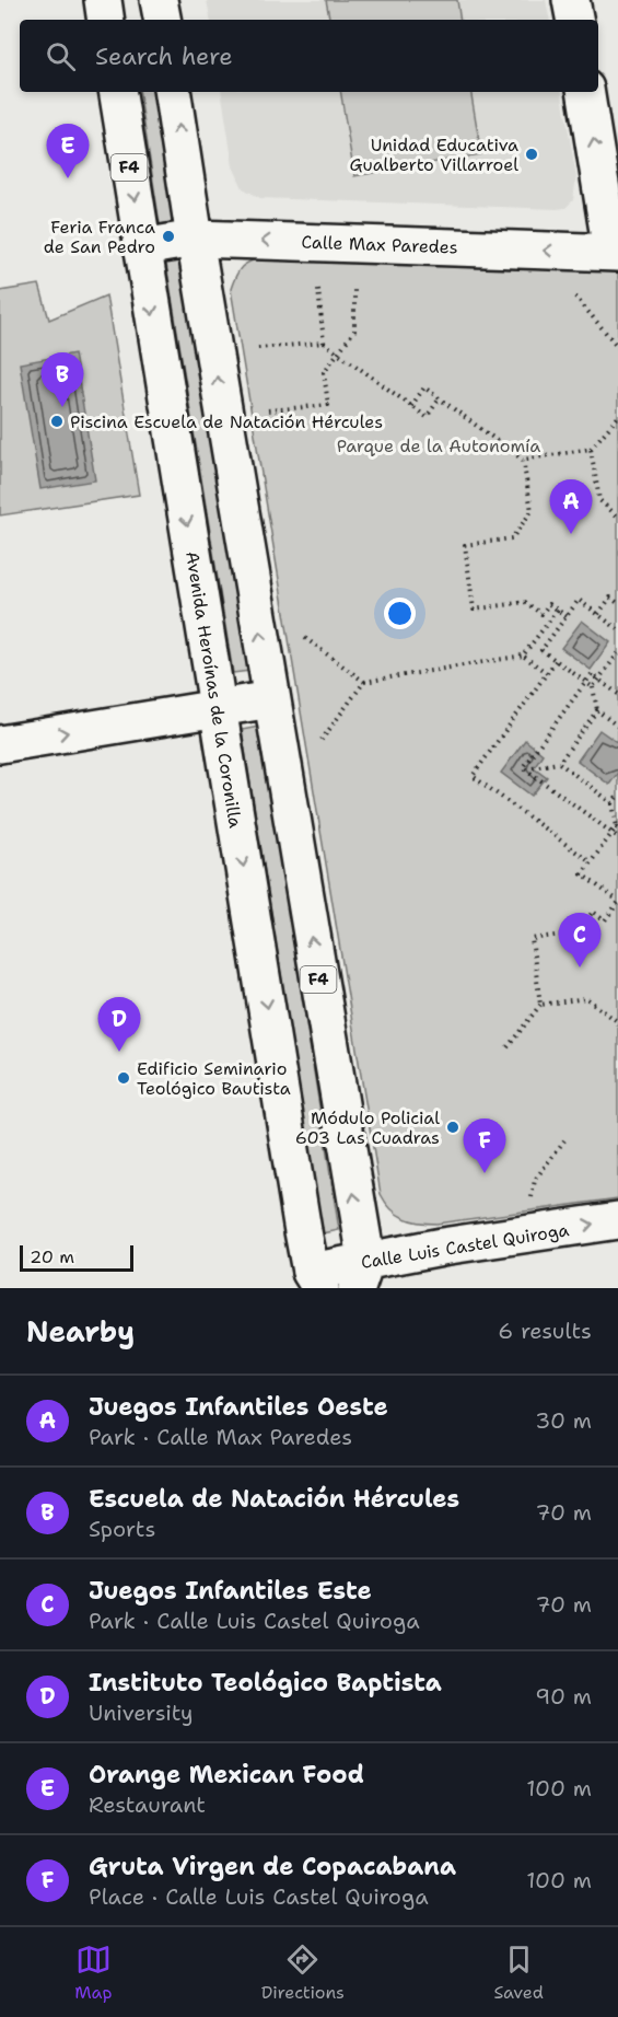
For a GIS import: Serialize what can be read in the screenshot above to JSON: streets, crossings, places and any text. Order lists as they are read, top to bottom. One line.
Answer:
{"streets":{"main road":["F4","Calle Max Paredes","Avenida Heroínas de la Coronilla","Calle Luis Castel Quiroga"]},"crossings":[["F4","Calle Max Paredes"],["F4","Calle Luis Castel Quiroga"],["Calle Max Paredes","Avenida Heroínas de la Coronilla"],["Avenida Heroínas de la Coronilla","Calle Luis Castel Quiroga"]],"one_way":["Calle Max Paredes","Calle Luis Castel Quiroga"],"parks":["Parque de la Autonomía"],"places":["Unidad Educativa Gualberto Villarroel","Feria Franca de San Pedro","Piscina Escuela de Natación Hércules","Edificio Seminario Teológico Bautista","Módulo Policial 603 Las Cuadras"],"scale_bar":"20 m","page":{"search":"Search here","pins":["E","B","A","C","D","F"],"scale":"20 m","heading":["Nearby","6 results"],"list":[{"mark":"A","name":"Juegos Infantiles Oeste","note":"Park · Calle Max Paredes","value":"30 m"},{"mark":"B","name":"Escuela de Natación Hércules","note":"Sports","value":"70 m"},{"mark":"C","name":"Juegos Infantiles Este","note":"Park · Calle Luis Castel Quiroga","value":"70 m"},{"mark":"D","name":"Instituto Teológico Baptista","note":"University","value":"90 m"},{"mark":"E","name":"Orange Mexican Food","note":"Restaurant","value":"100 m"},{"mark":"F","name":"Gruta Virgen de Copacabana","note":"Place · Calle Luis Castel Quiroga","value":"100 m"}],"nav":["Map","Directions","Saved"]}}
